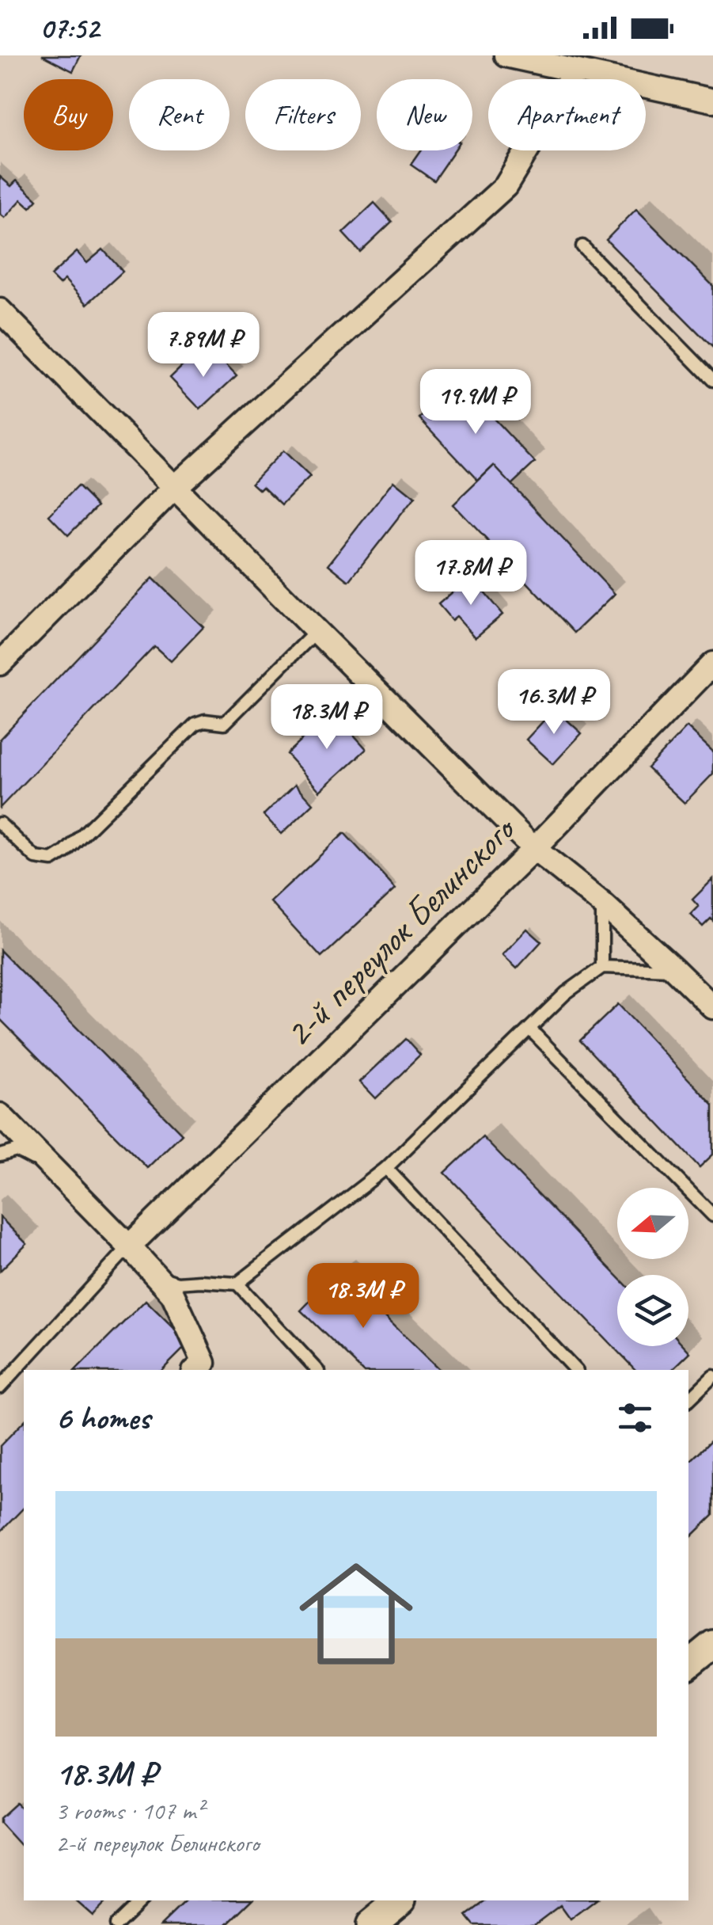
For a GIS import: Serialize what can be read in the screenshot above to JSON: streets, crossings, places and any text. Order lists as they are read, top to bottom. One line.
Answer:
{"streets":{"street":["2-й переулок Белинского"]},"north":"left","page":{"status":"07:52","chip":["Buy","Rent","Filters","New","Apartment"],"price":["7.89M ₽","19.9M ₽","17.8M ₽","16.3M ₽","18.3M ₽","18.3M ₽"],"heading":"6 homes","list":[{"name":"18.3M ₽","note":"3 rooms · 107 m² · 2-й переулок Белинского"}]}}
